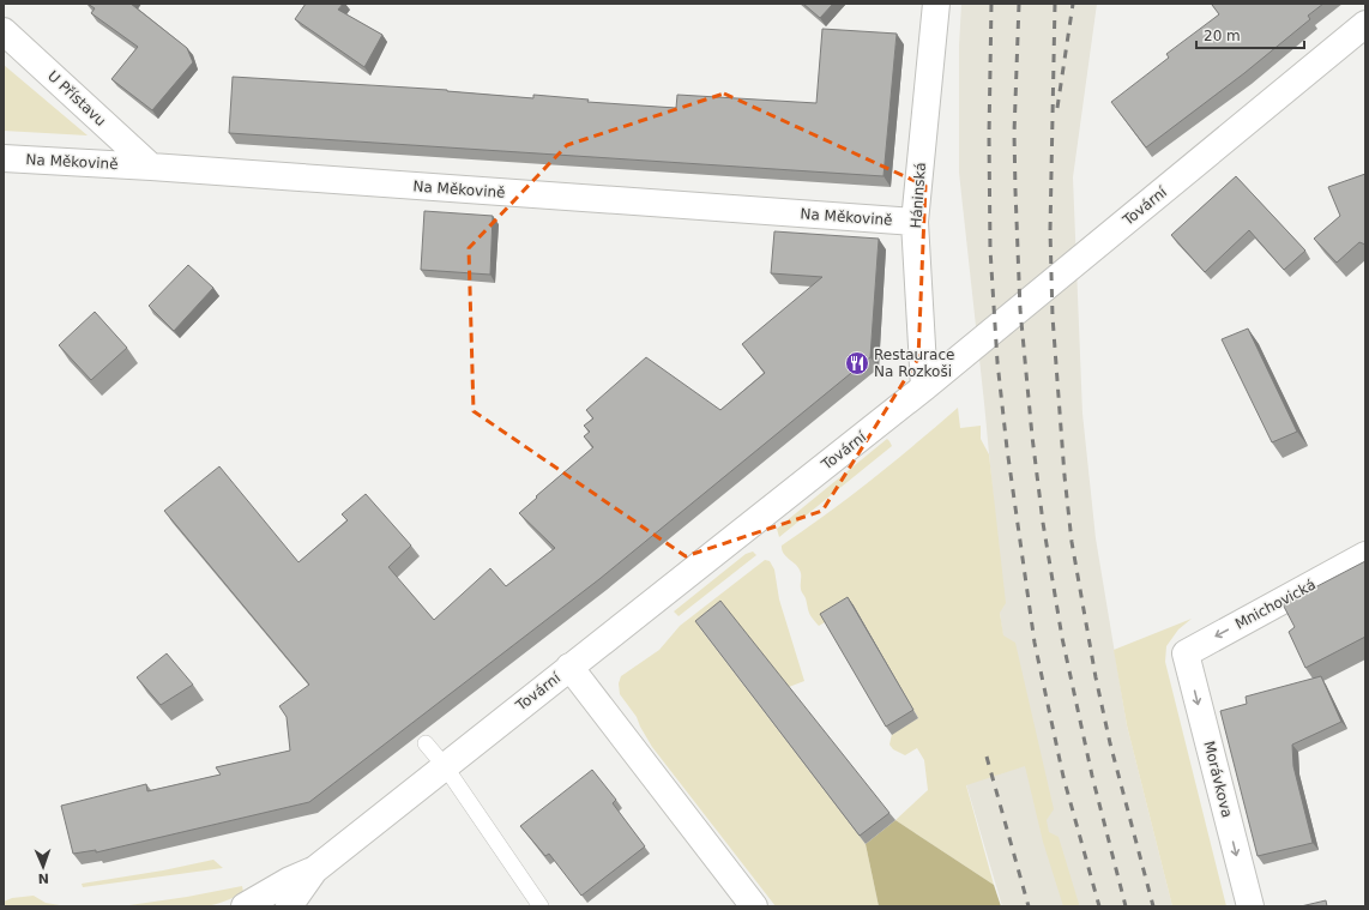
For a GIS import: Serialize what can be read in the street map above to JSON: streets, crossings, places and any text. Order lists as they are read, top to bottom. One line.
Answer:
{"streets":{"street":["U Přístavu","Na Měkovině","Háninská","Tovární","Mnichovická","Morávkova"]},"crossings":[["U Přístavu","Na Měkovině"],["Na Měkovině","Háninská"],["Háninská","Tovární"],["Mnichovická","Morávkova"]],"one_way":["Mnichovická","Morávkova"],"places":{"restaurant":["Restaurace Na Rozkoši"]},"scale_bar":"20 m","north":"bottom"}
